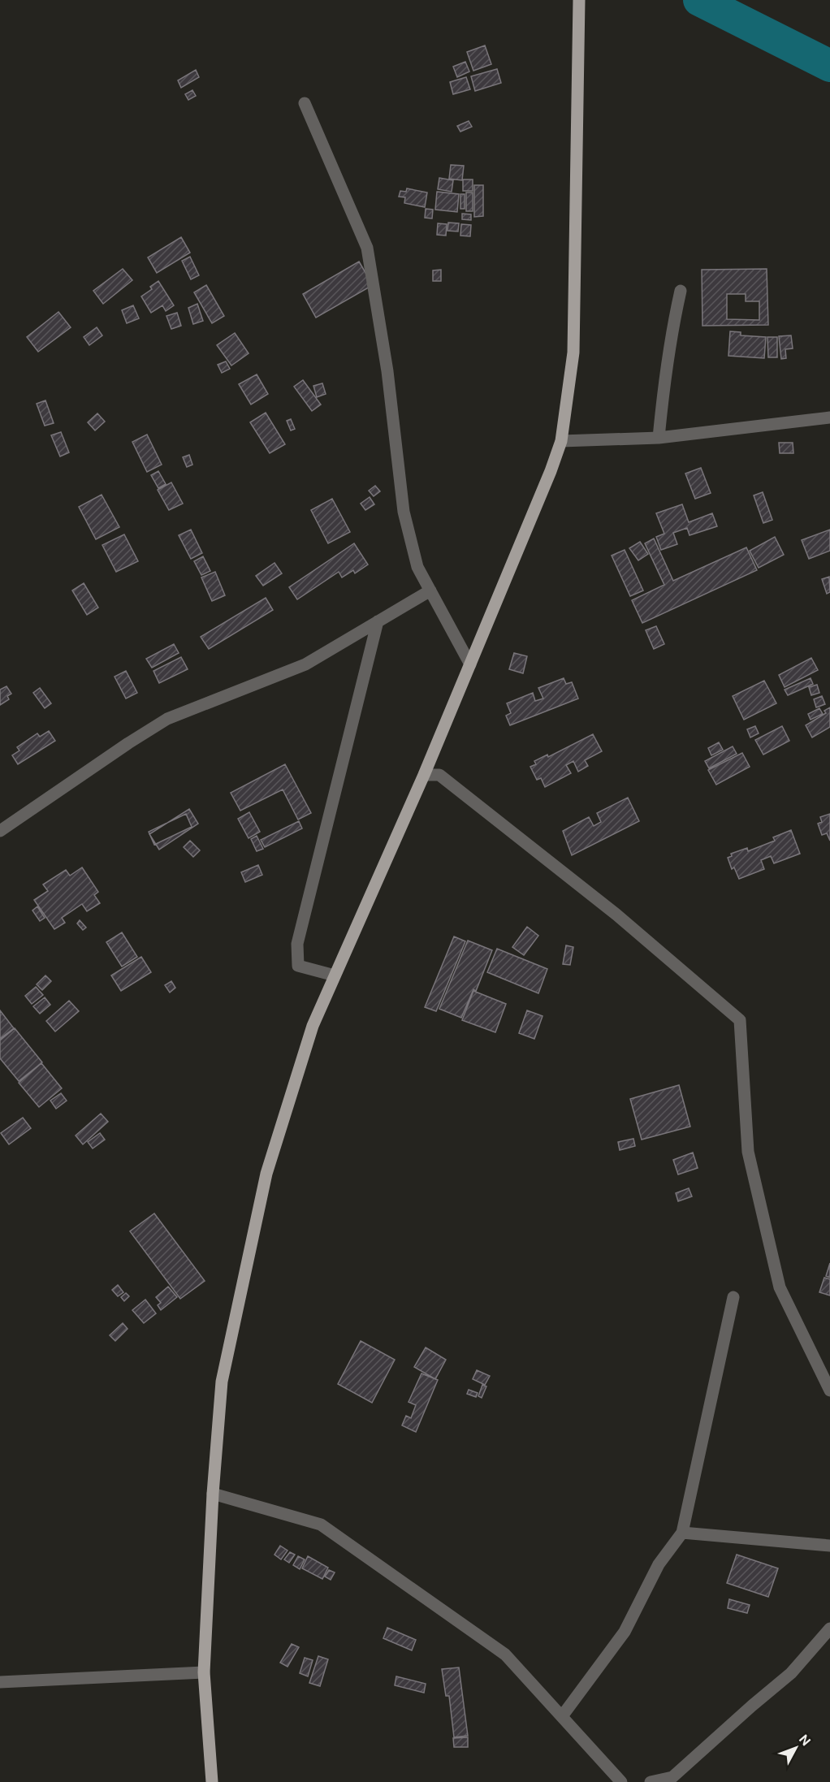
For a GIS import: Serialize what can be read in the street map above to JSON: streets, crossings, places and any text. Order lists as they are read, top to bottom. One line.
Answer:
{"north":"top right"}
